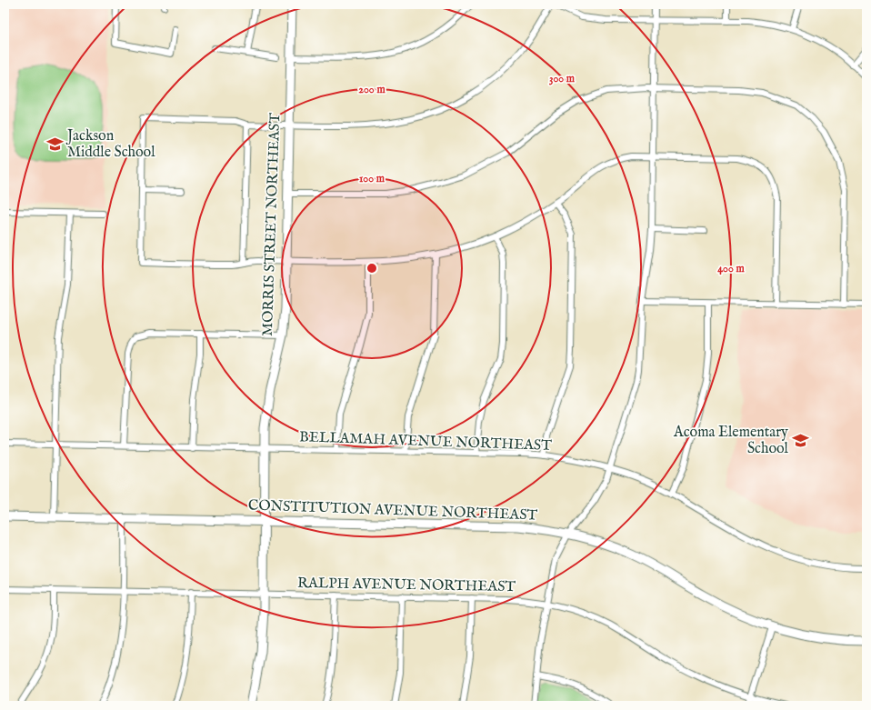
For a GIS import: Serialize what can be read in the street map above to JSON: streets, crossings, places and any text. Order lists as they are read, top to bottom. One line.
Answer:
{"streets":{"street":["MORRIS STREET NORTHEAST","BELLAMAH AVENUE NORTHEAST","CONSTITUTION AVENUE NORTHEAST","RALPH AVENUE NORTHEAST"]},"crossings":[["MORRIS STREET NORTHEAST","BELLAMAH AVENUE NORTHEAST"],["MORRIS STREET NORTHEAST","CONSTITUTION AVENUE NORTHEAST"],["MORRIS STREET NORTHEAST","RALPH AVENUE NORTHEAST"]],"places":{"school or university":["Jackson Middle School","Acoma Elementary School"]},"rings":["300 m","200 m","100 m","400 m"]}
